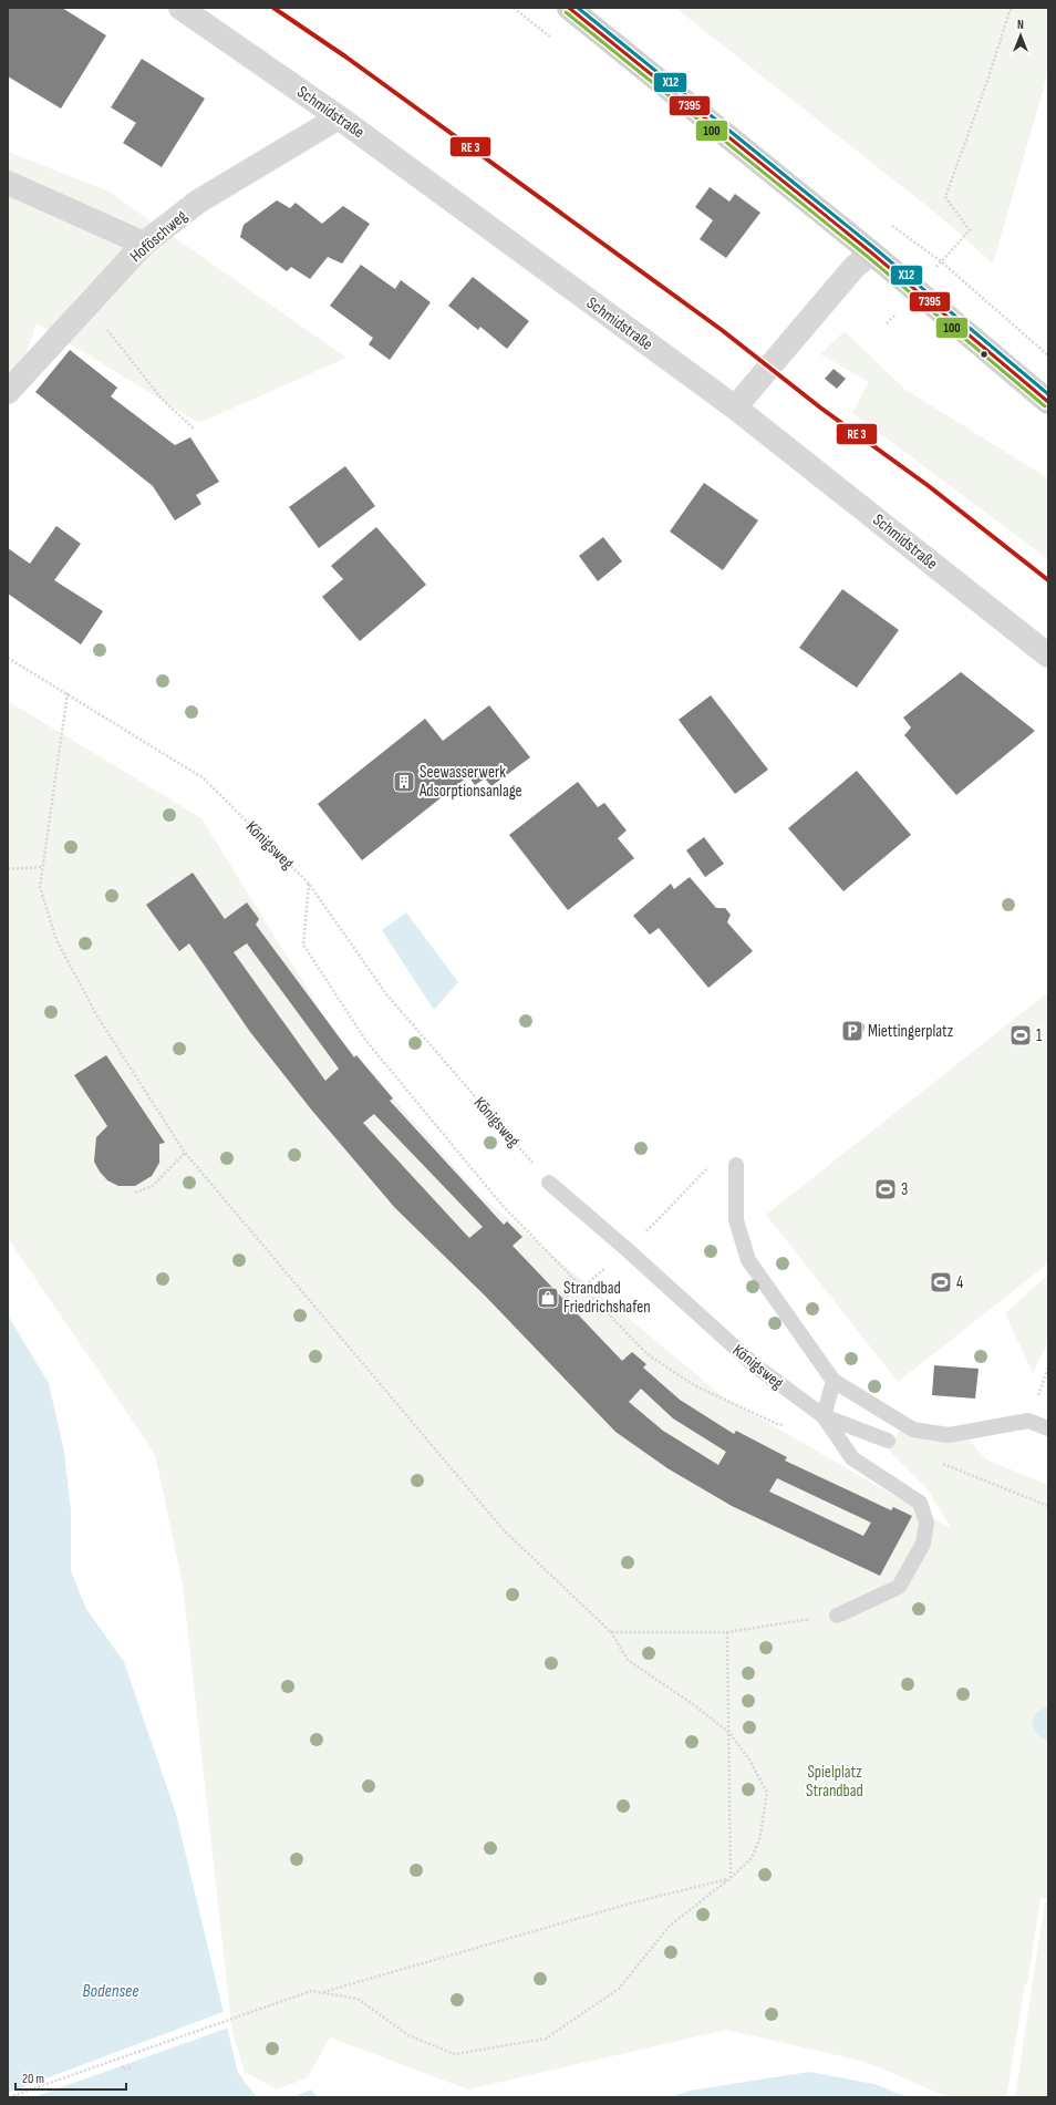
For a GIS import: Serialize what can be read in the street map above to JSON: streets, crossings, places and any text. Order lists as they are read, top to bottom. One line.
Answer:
{"streets":{"street":["Schmidstraße","Hoföschweg"],"lane":["Königsweg"]},"crossings":[["Schmidstraße","Hoföschweg"]],"water":["Bodensee"],"parks":["Spielplatz Strandbad"],"places":{"building":["Seewasserwerk Adsorptionsanlage"],"parking":["Miettingerplatz"],"sports":["1","3","4"],"shop":["Strandbad Friedrichshafen"]},"lines":["transit line 7395","transit line X12","transit line 100"],"scale_bar":"20 m","north":"top"}
